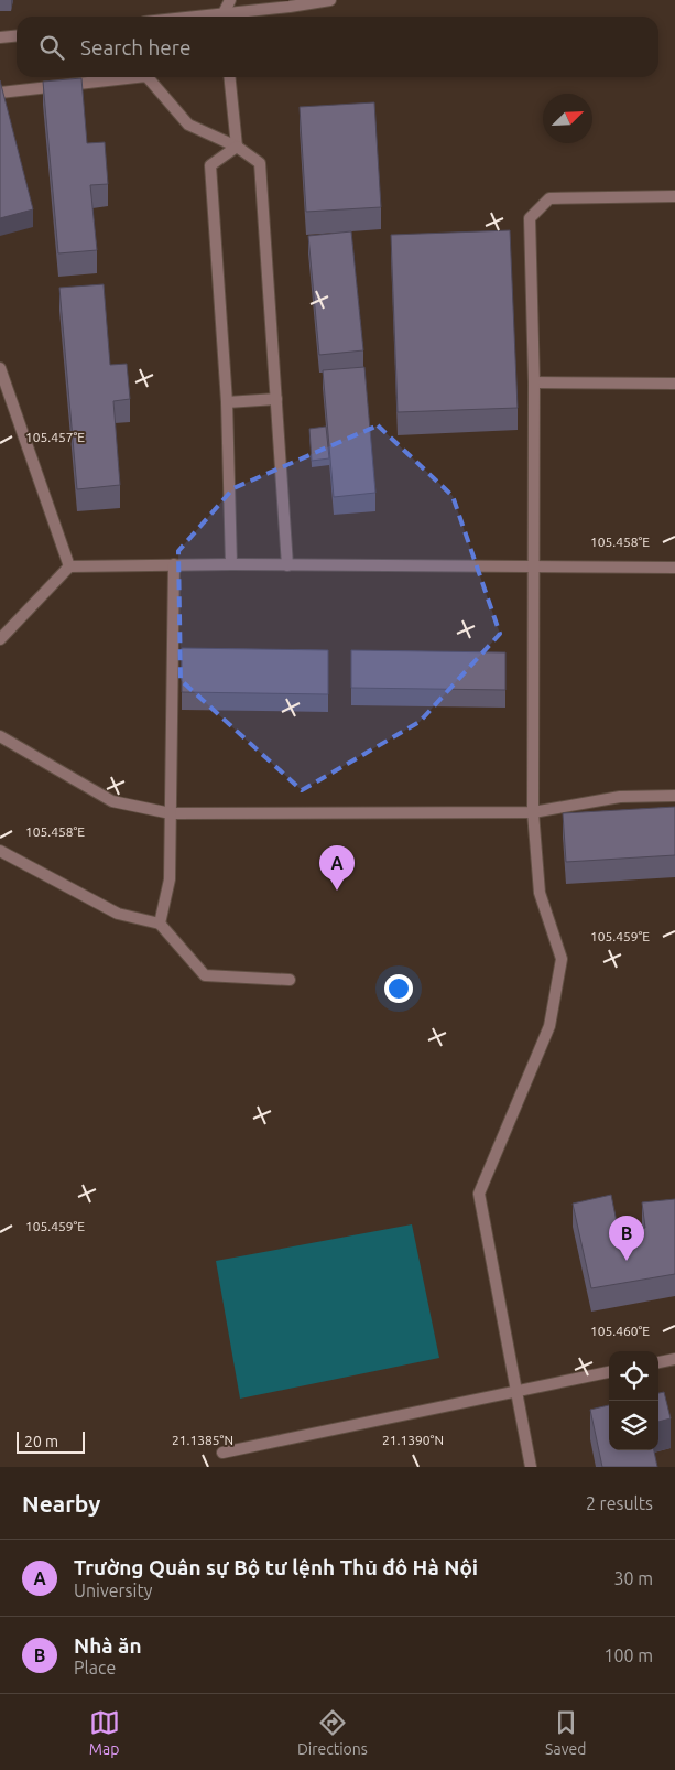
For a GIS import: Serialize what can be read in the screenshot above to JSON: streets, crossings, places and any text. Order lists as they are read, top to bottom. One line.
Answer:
{"scale_bar":"20 m","north":"top right","page":{"search":"Search here","pins":["A","B"],"scale":"20 m","heading":["Nearby","2 results"],"list":[{"mark":"A","name":"Trường Quân sự Bộ tư lệnh Thủ đô Hà Nội","note":"University","value":"30 m"},{"mark":"B","name":"Nhà ăn","note":"Place","value":"100 m"}],"nav":["Map","Directions","Saved"]},"coordinates":["105.457°E","105.458°E","105.459°E","105.460°E","21.1385°N","21.1390°N"]}
